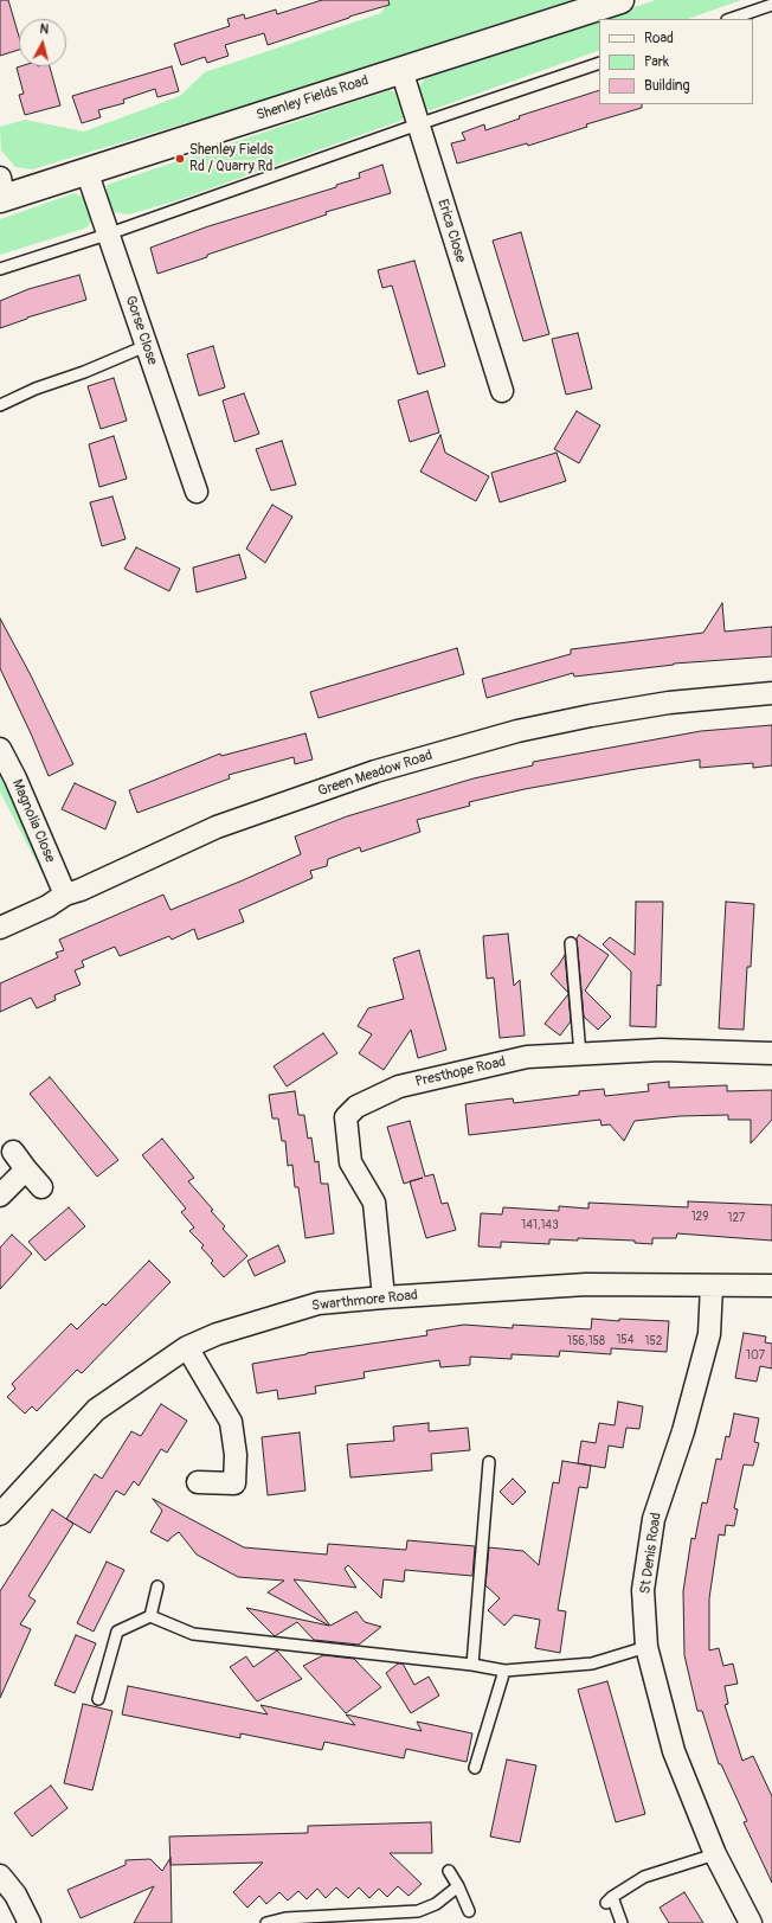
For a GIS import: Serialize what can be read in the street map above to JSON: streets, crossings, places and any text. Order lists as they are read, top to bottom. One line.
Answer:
{"streets":{"street":["Shenley Fields Road","Erica Close","Gorse Close","Green Meadow Road","Magnolia Close","Presthope Road","Swarthmore Road","St Denis Road"]},"crossings":[["Shenley Fields Road","Erica Close"],["Shenley Fields Road","Gorse Close"],["Green Meadow Road","Magnolia Close"],["Presthope Road","Swarthmore Road"],["Swarthmore Road","St Denis Road"]],"places":["Shenley Fields Rd / Quarry Rd"],"house_numbers":["129","127","141,143","154","156,158","152","107"],"legend":["Road","Park","Building"],"north":"top"}
